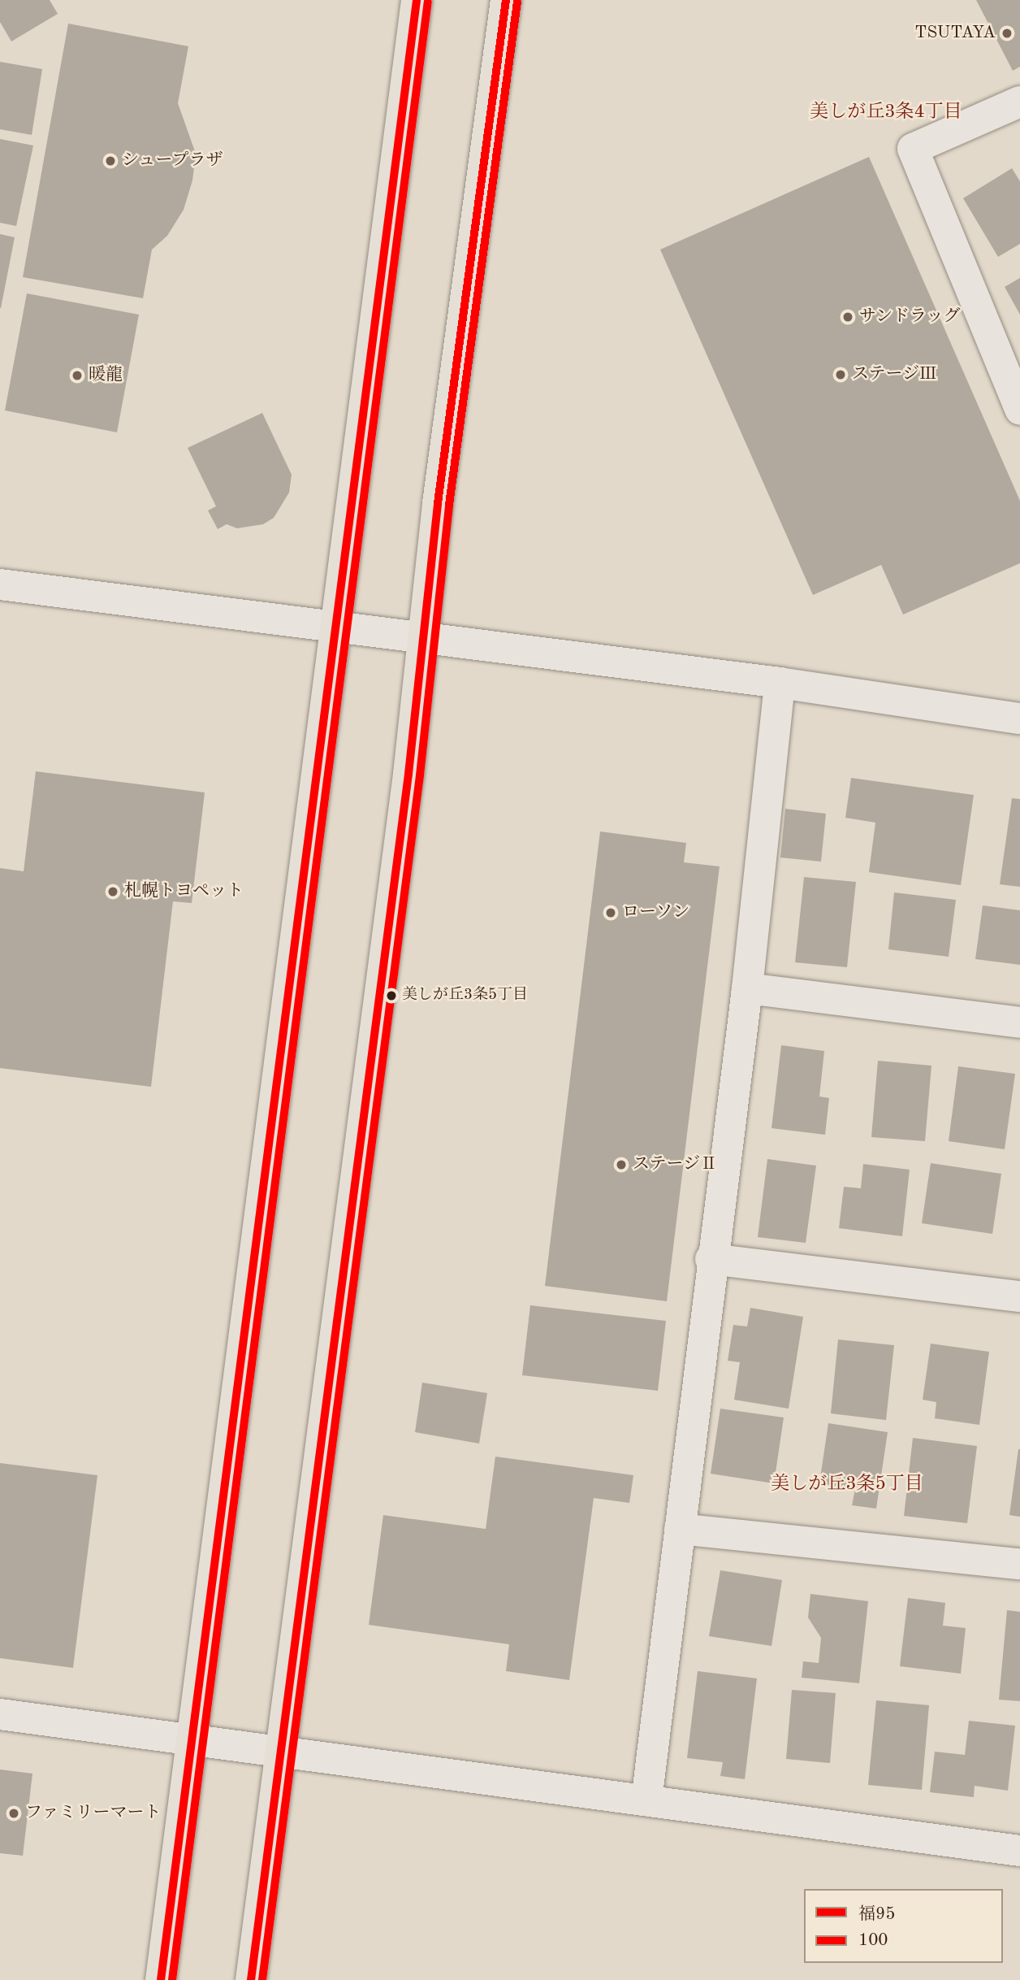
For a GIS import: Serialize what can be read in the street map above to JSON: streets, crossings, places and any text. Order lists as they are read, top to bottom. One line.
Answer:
{"districts":["美しが丘3条4丁目","美しが丘3条5丁目"],"places":["TSUTAYA","シュープラザ","サンドラッグ","ステージⅢ","暖龍","札幌トヨペット","ローソン","美しが丘3条5丁目","ステージⅡ","ファミリーマート"],"lines":["transit line 福95","transit line 100"],"legend":["福95","100"]}
